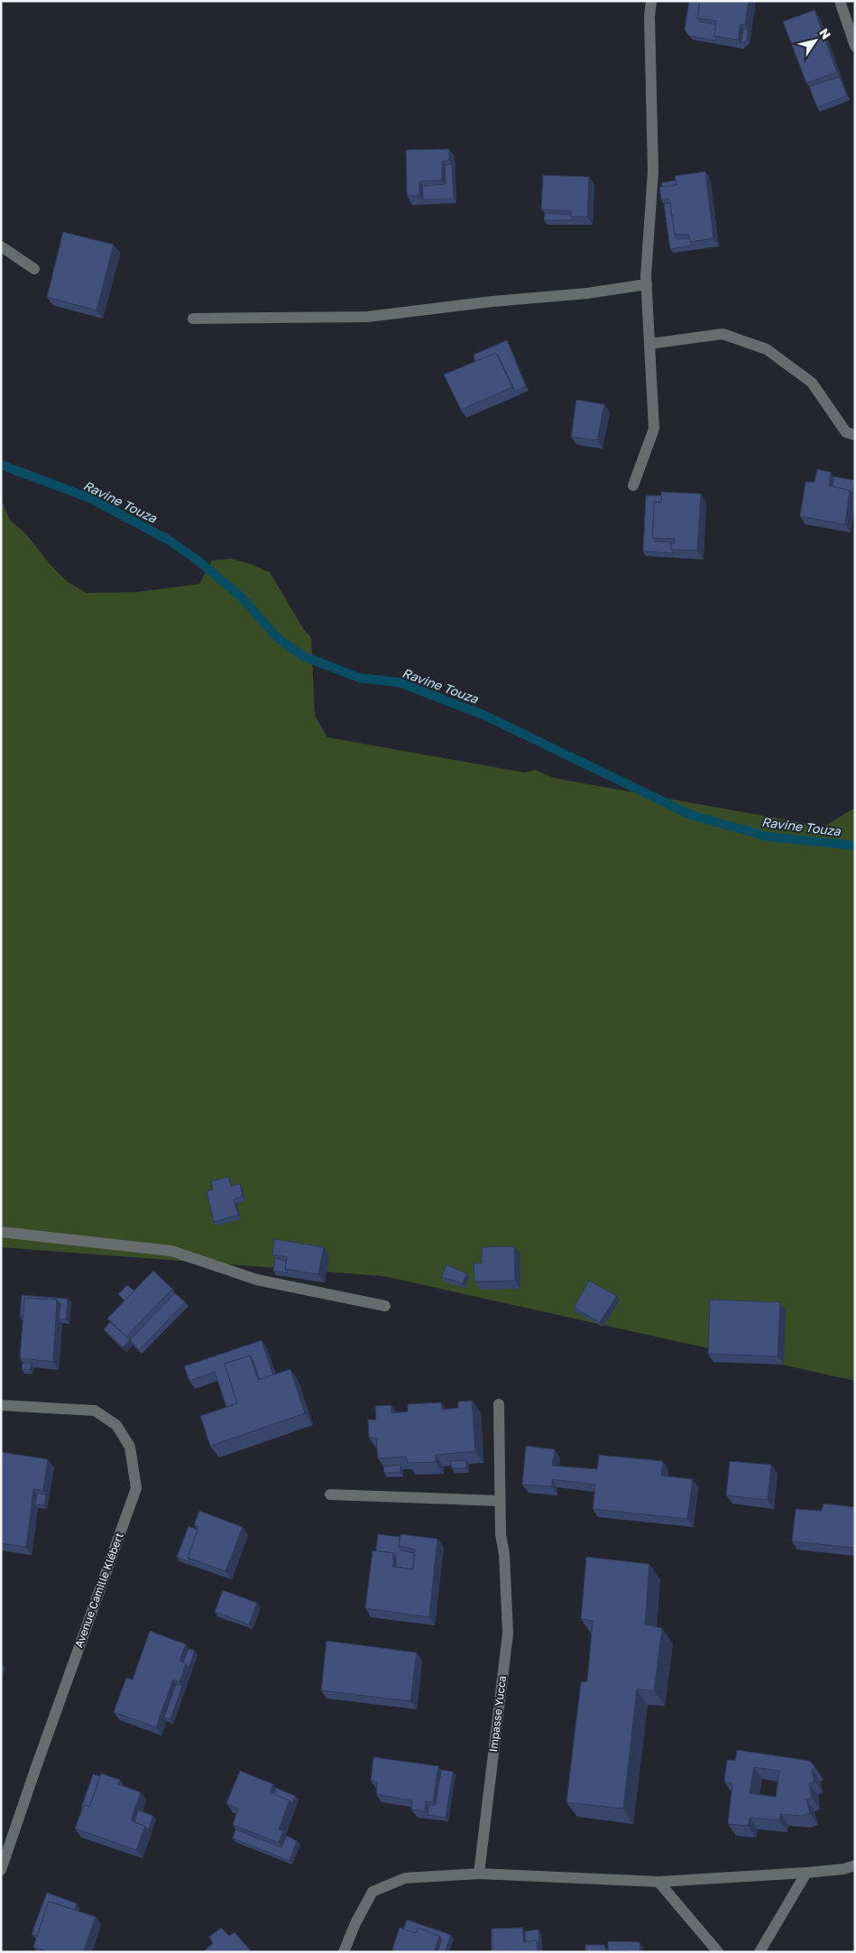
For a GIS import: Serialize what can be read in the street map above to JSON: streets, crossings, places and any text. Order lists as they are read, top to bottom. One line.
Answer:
{"streets":{"street":["Avenue Camille Klébert","Impasse Yucca"]},"water":["Ravine Touza"],"north":"top right"}
